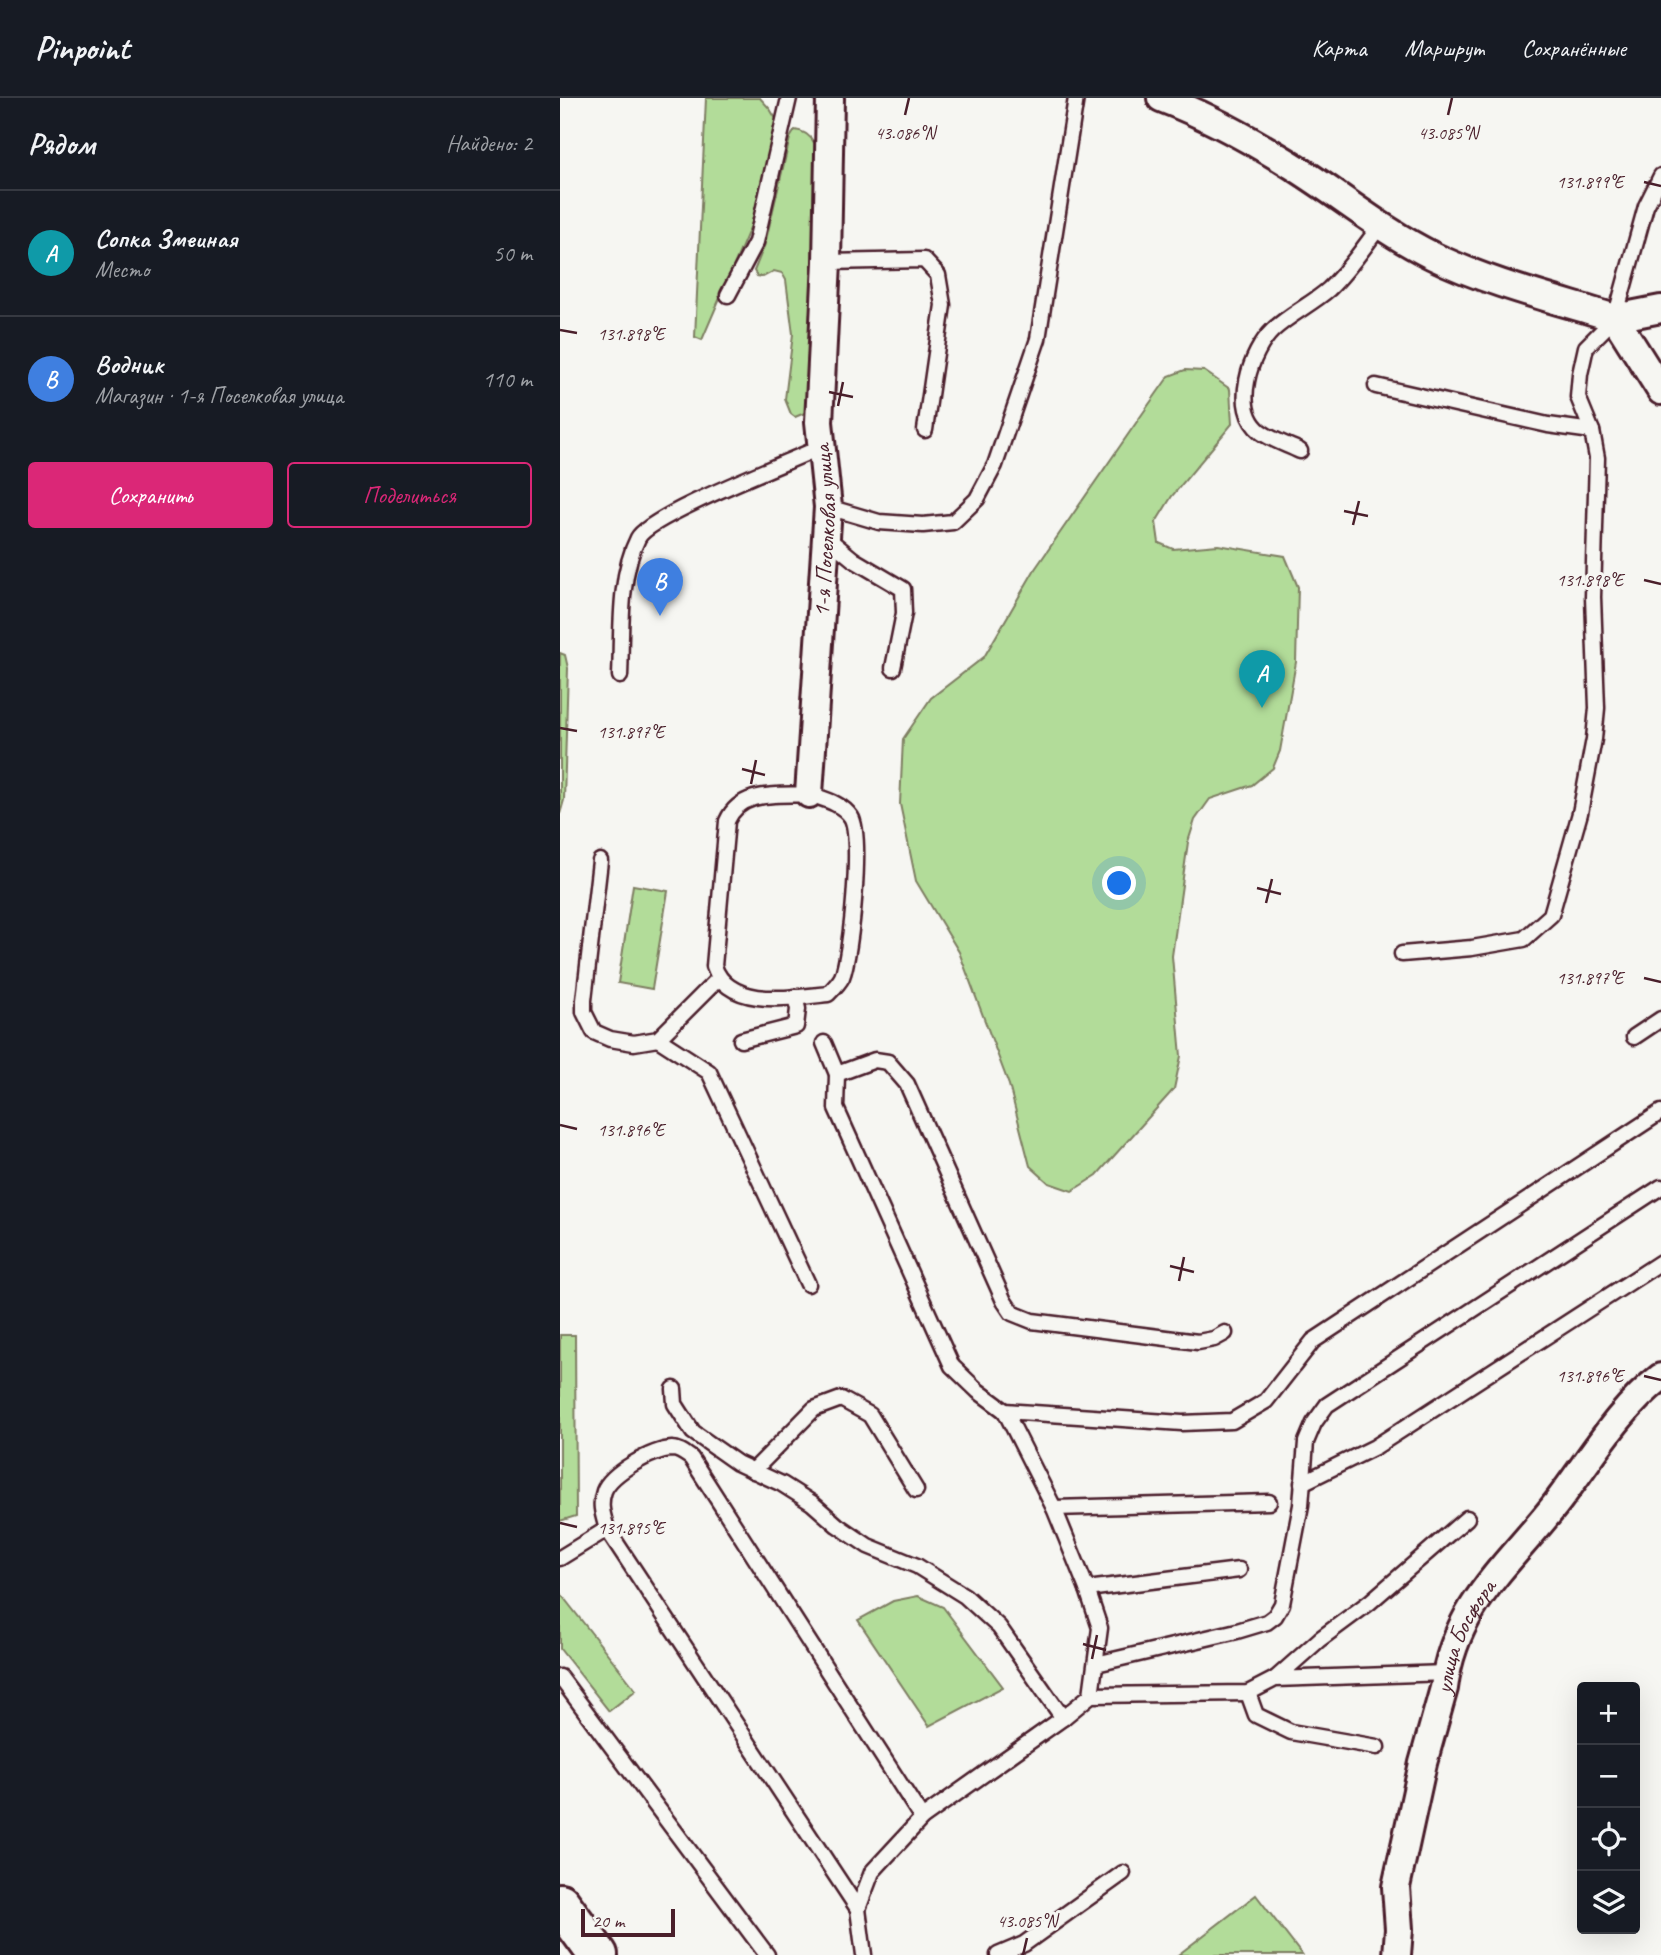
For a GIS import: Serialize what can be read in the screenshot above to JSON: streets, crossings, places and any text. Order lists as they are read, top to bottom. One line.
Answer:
{"streets":{"street":["1-я Поселковая улица","улица Босфора"]},"scale_bar":"20 m","page":{"header":"Pinpoint","nav":["Карта","Маршрут","Сохранённые"],"heading":["Рядом","Найдено: 2"],"list":[{"mark":"A","name":"Сопка Змеиная","note":"Место","value":"50 m"},{"mark":"B","name":"Водник","note":"Магазин · 1-я Поселковая улица","value":"110 m"}],"buttons":["Сохранить","Поделиться"],"pins":["B","A"],"map_buttons":["+","−"],"scale":"20 m"},"coordinates":["43.086°N","43.085°N","131.899°E","131.898°E","131.897°E","131.896°E","131.895°E"]}
